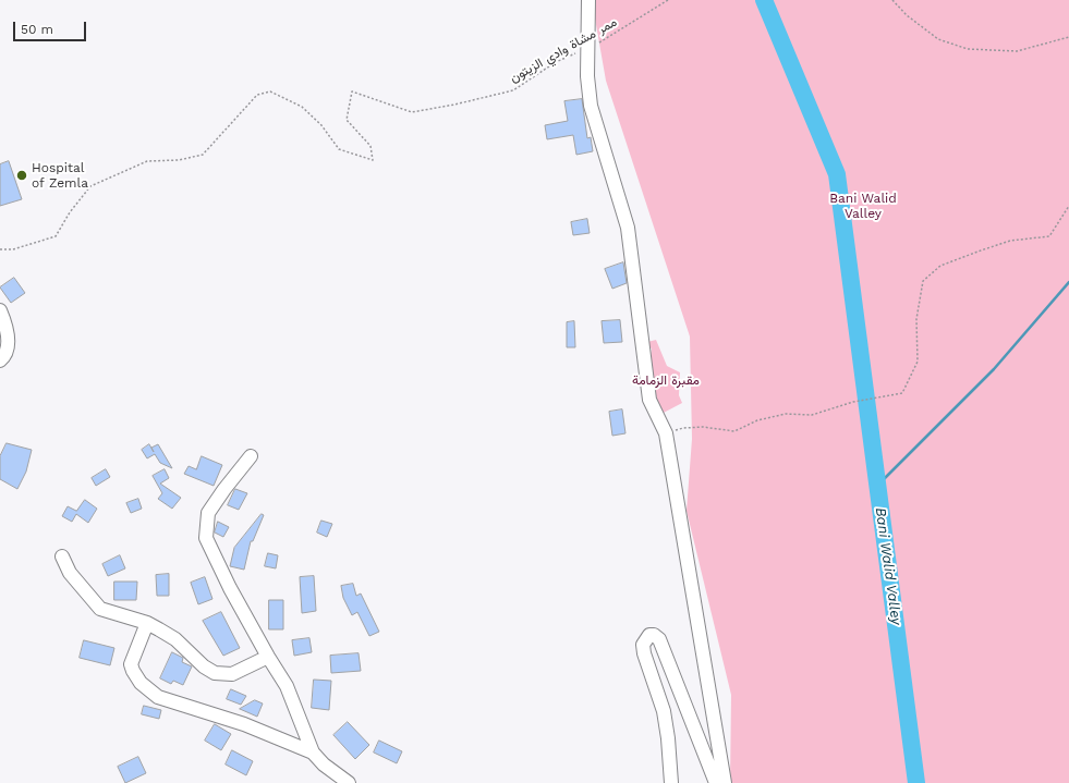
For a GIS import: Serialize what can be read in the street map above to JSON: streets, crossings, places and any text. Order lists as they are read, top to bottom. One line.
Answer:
{"streets":{"path":["ممر مشاة وادي الزيتون"]},"water":["Bani Walid Valley"],"parks":["Bani Walid Valley","مقبرة الزمامة"],"places":["Hospital of Zemla"],"scale_bar":"50 m"}
